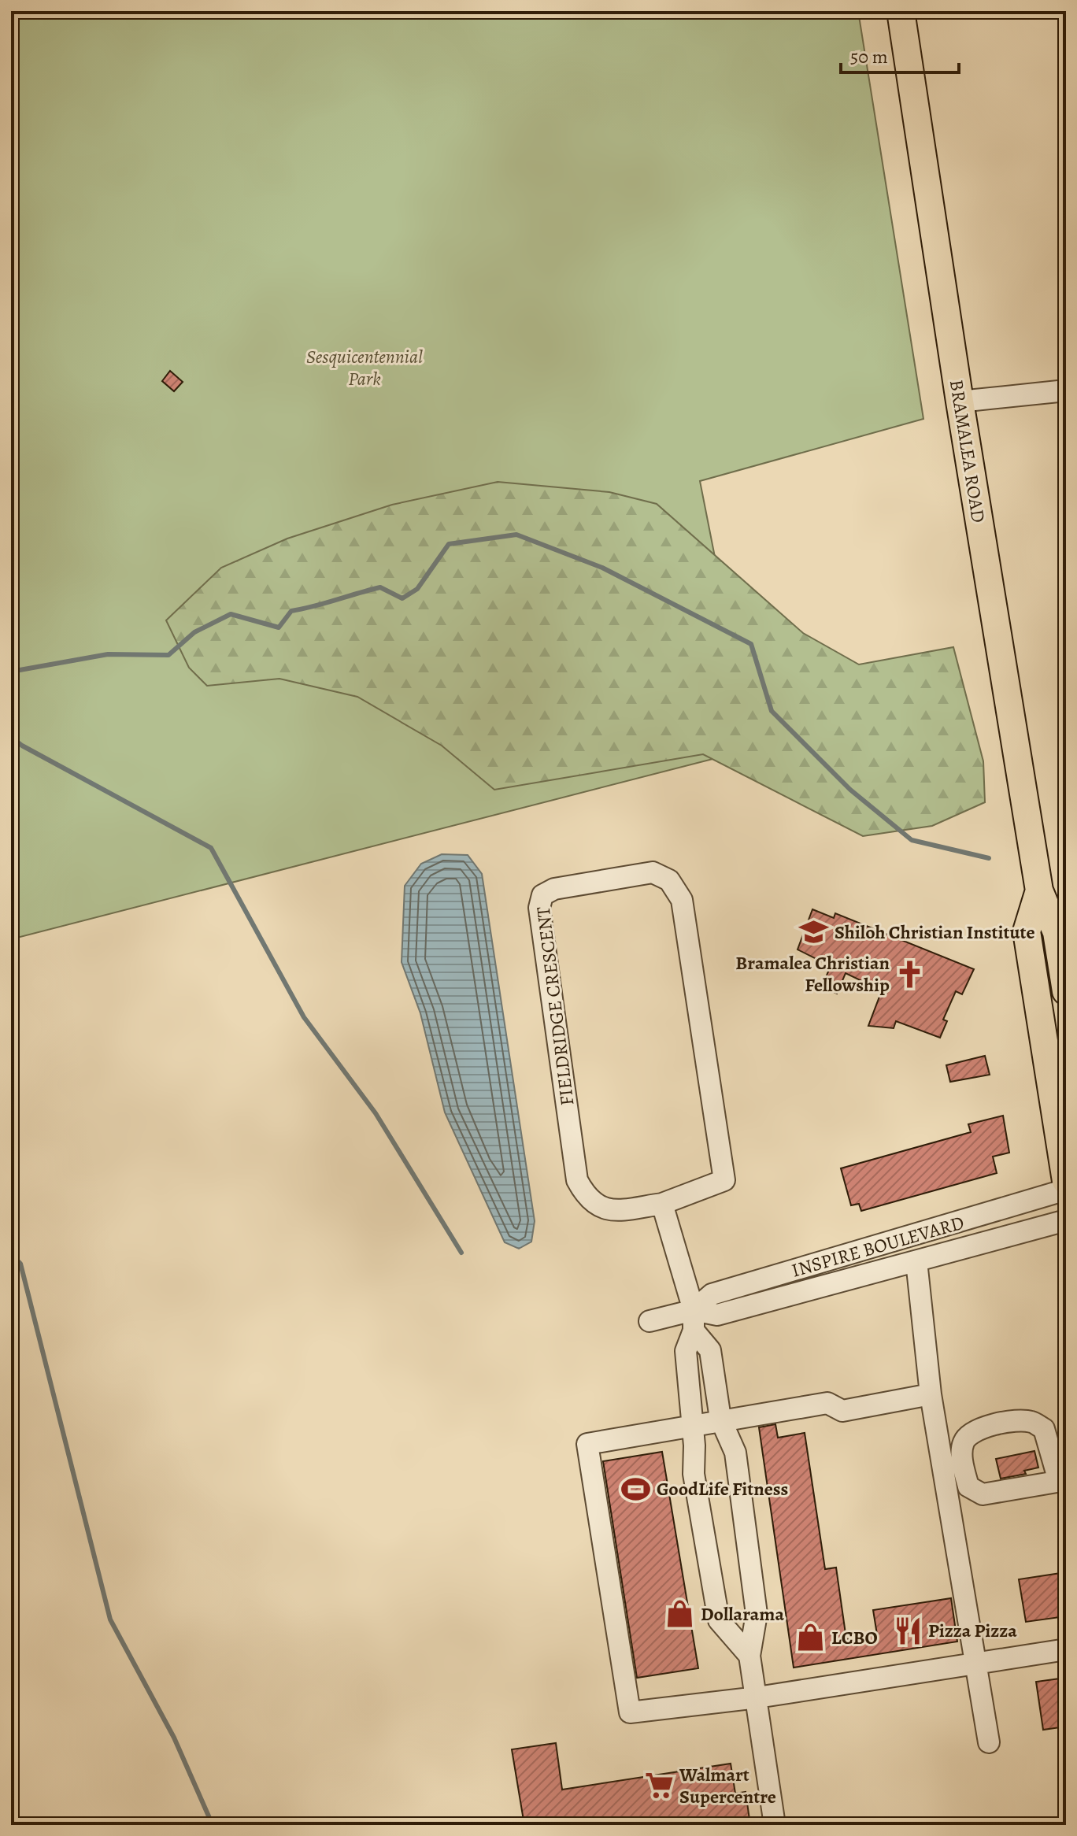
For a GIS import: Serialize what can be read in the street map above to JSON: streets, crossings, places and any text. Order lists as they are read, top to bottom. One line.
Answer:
{"streets":{"main road":["BRAMALEA ROAD"],"street":["FIELDRIDGE CRESCENT","INSPIRE BOULEVARD"]},"parks":["Sesquicentennial Park"],"places":{"school or university":["Shiloh Christian Institute"],"church":["Bramalea Christian Fellowship"],"sports":["GoodLife Fitness"],"shop":["Dollarama","LCBO"],"restaurant":["Pizza Pizza"],"supermarket":["Walmart Supercentre"]},"scale_bar":"50 m"}
